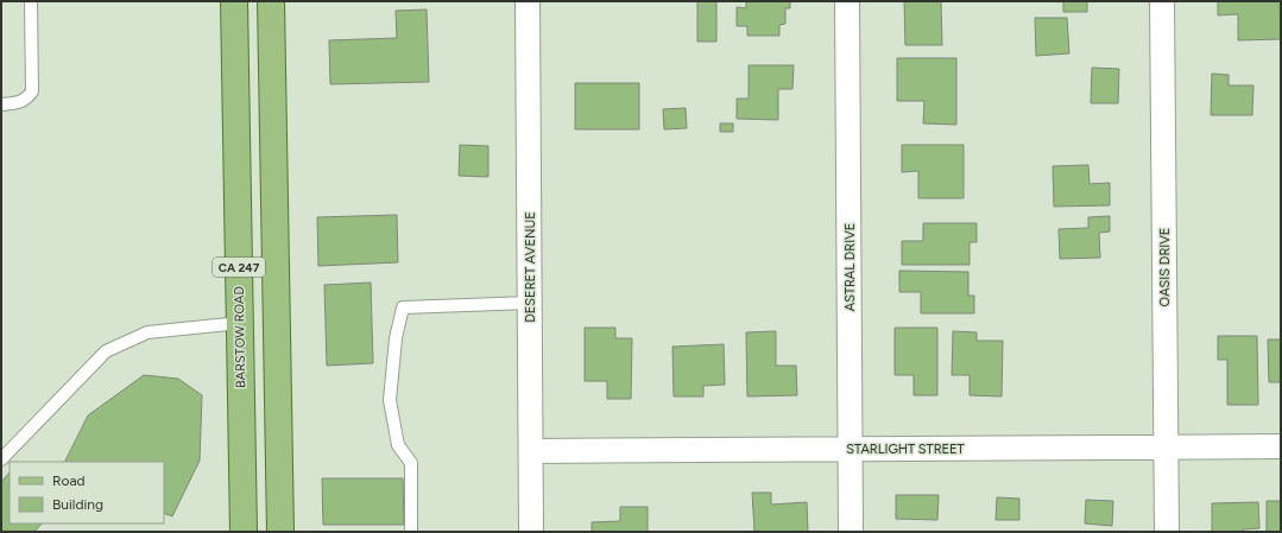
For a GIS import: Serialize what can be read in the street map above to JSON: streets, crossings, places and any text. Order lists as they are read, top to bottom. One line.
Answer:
{"streets":{"main road":["CA 247","BARSTOW ROAD"],"street":["DESERET AVENUE","ASTRAL DRIVE","OASIS DRIVE","STARLIGHT STREET"]},"crossings":[["DESERET AVENUE","STARLIGHT STREET"],["ASTRAL DRIVE","STARLIGHT STREET"],["OASIS DRIVE","STARLIGHT STREET"]],"legend":["Road","Building"]}
